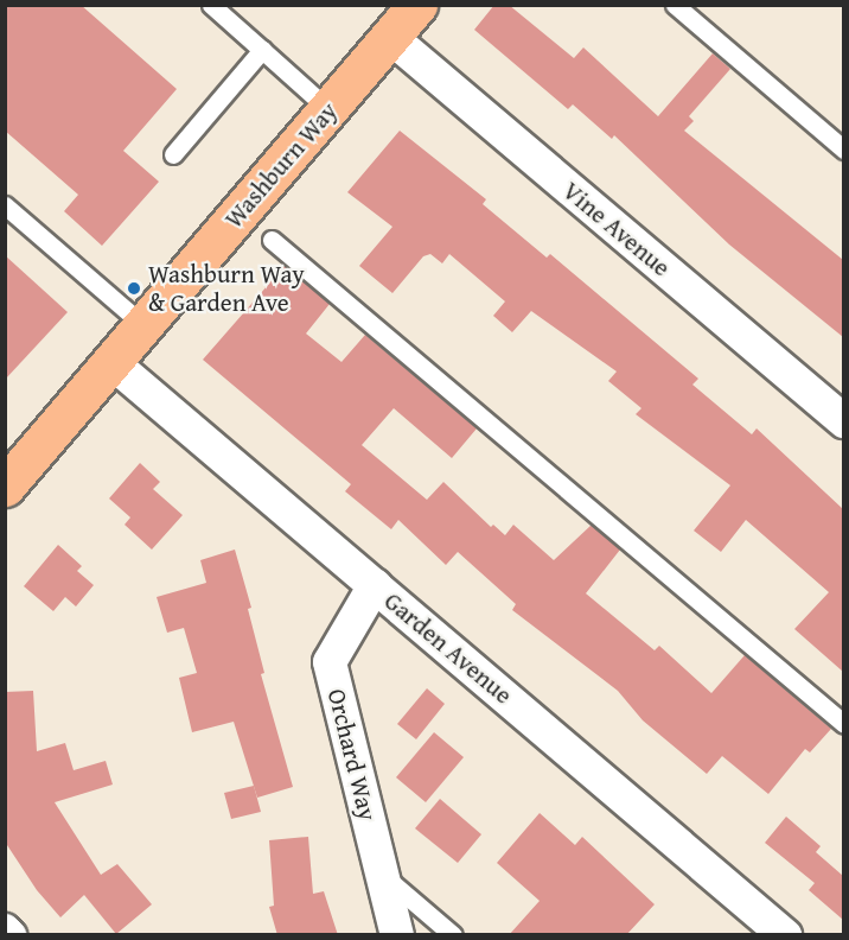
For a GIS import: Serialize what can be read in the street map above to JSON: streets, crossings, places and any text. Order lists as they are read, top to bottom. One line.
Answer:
{"streets":{"main road":["Washburn Way"],"street":["Vine Avenue","Garden Avenue","Orchard Way"]},"crossings":[["Washburn Way","Vine Avenue"],["Washburn Way","Garden Avenue"],["Garden Avenue","Orchard Way"]],"places":["Washburn Way & Garden Ave"]}
